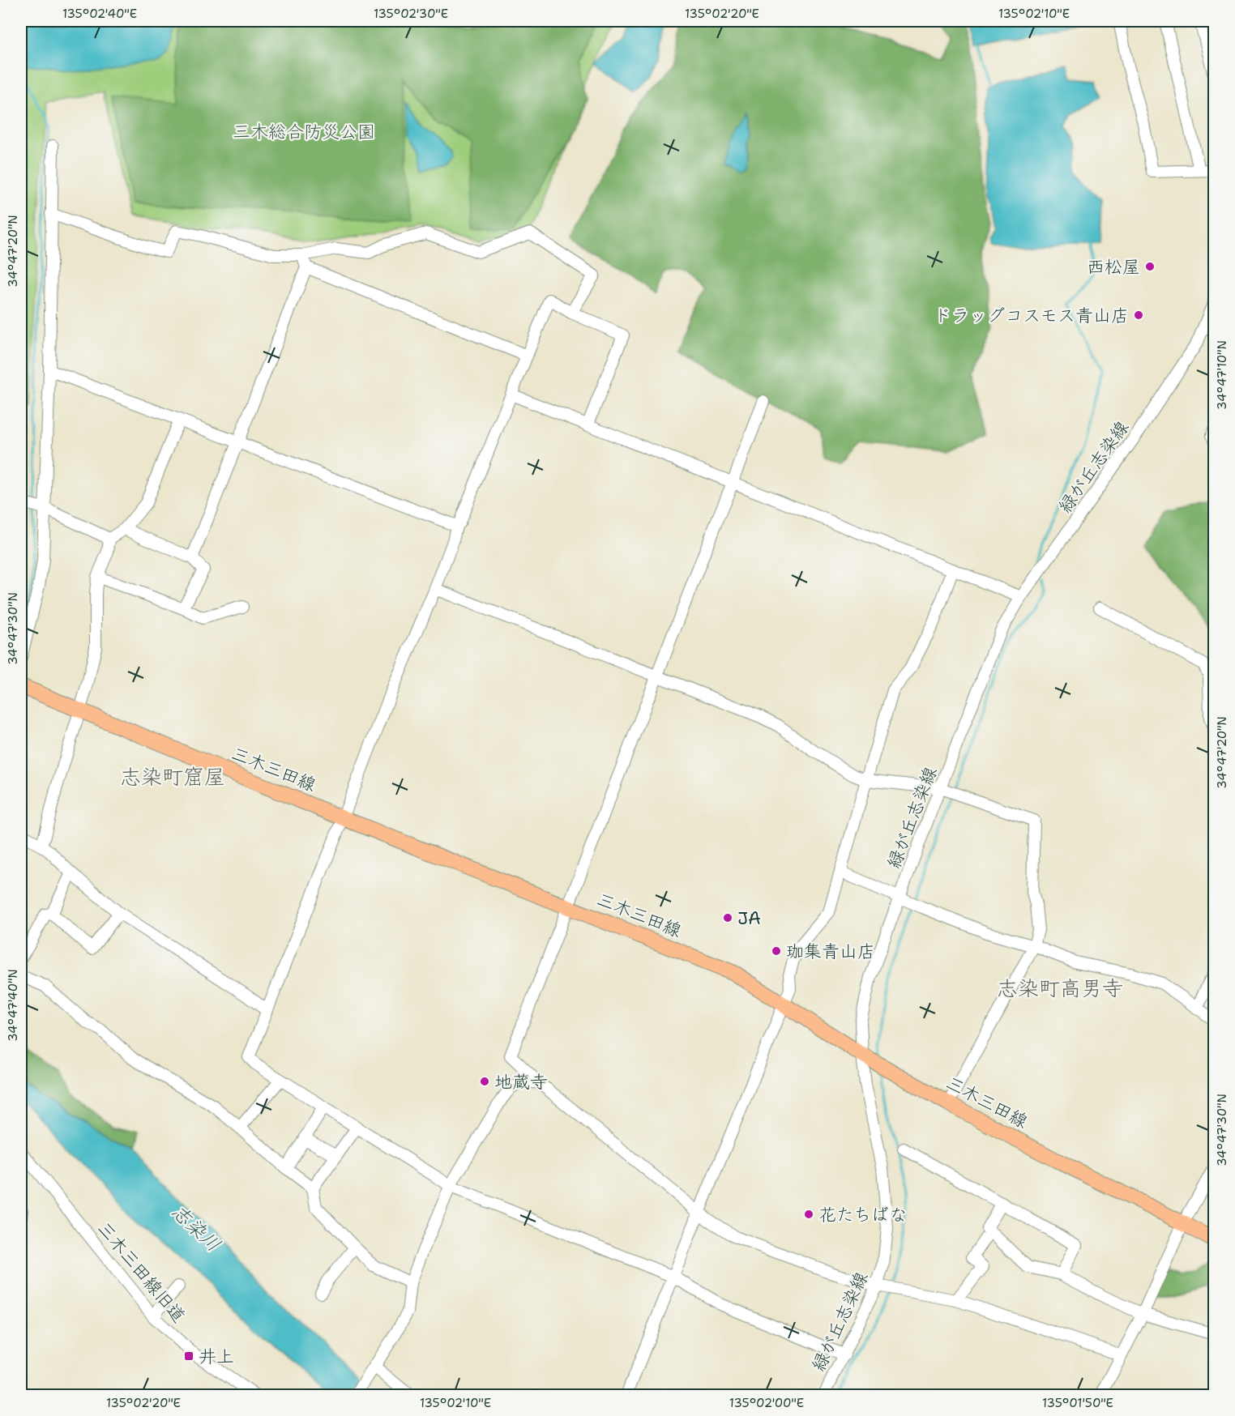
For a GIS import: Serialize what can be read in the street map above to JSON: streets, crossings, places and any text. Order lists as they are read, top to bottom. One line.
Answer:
{"streets":{"main road":["三木三田線"],"street":["緑が丘志染線","三木三田線旧道"]},"crossings":[["緑が丘志染線","三木三田線"]],"districts":["志染町窟屋","志染町高男寺"],"water":["志染川"],"parks":["三木総合防災公園"],"places":{"other":["西松屋","ドラッグコスモス青山店","JA","珈集青山店","地蔵寺","花たちばな"],"transit":["井上"]},"coordinates":["135°02'40\"E","135°02'30\"E","135°02'20\"E","135°02'10\"E","34°47'20\"N","34°47'10\"N","34°47'30\"N","34°47'40\"N","135°02'00\"E","135°01'50\"E"]}
